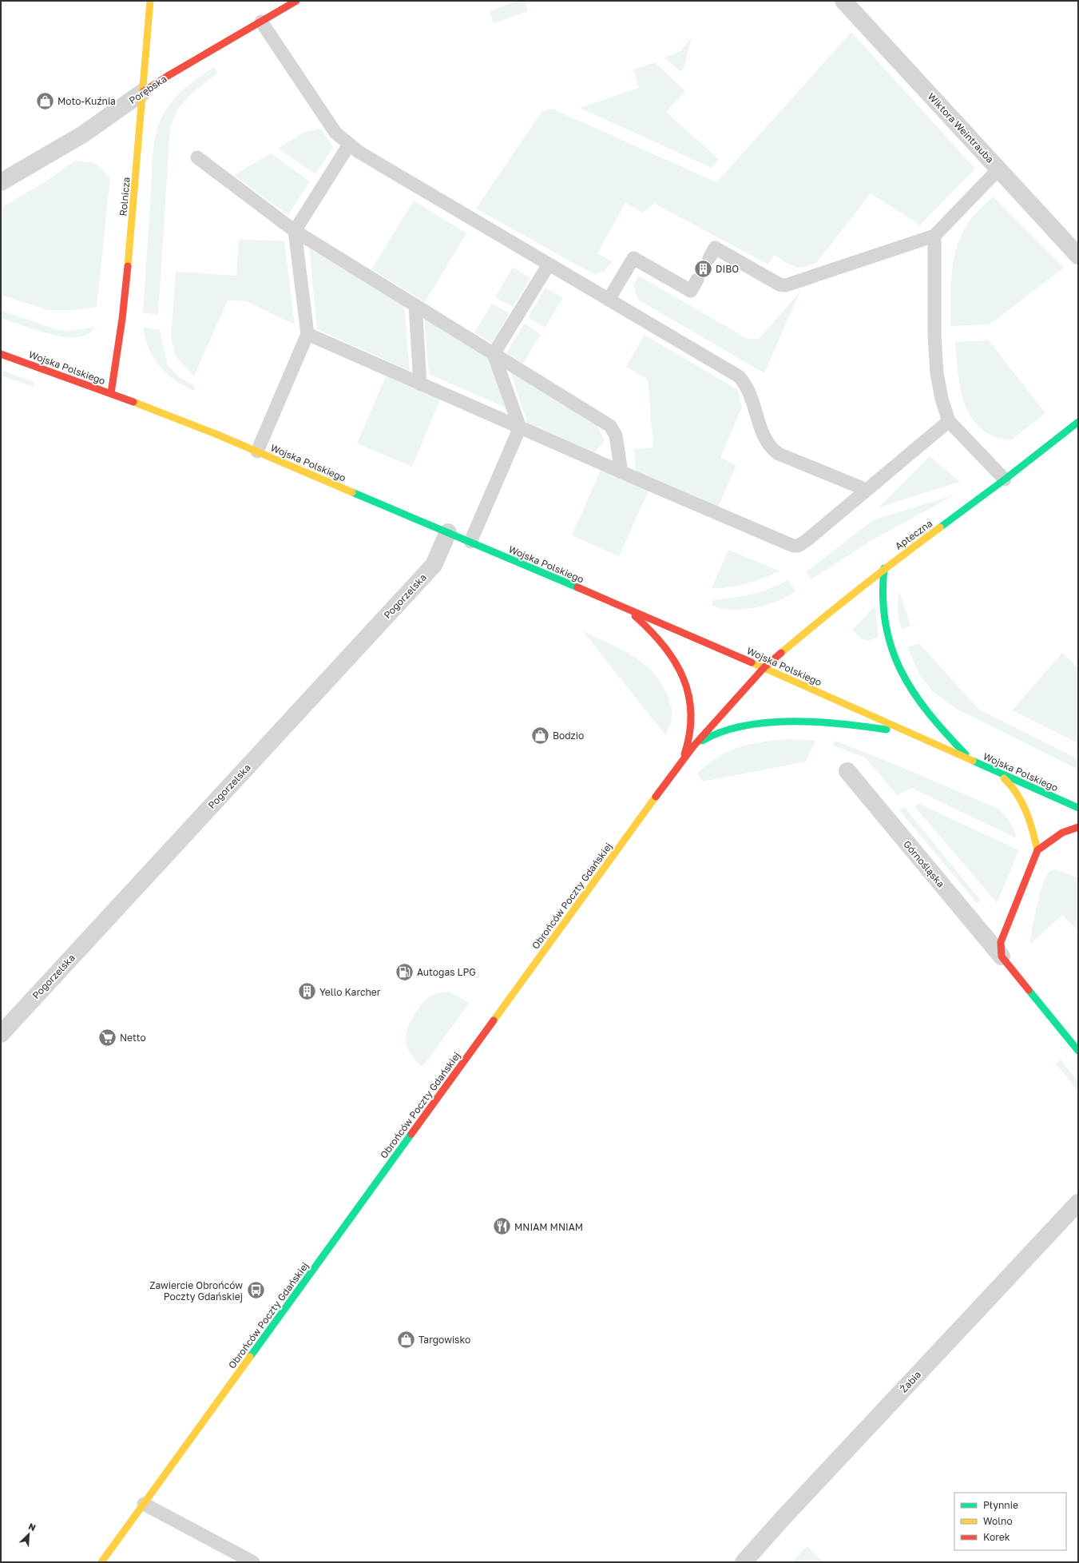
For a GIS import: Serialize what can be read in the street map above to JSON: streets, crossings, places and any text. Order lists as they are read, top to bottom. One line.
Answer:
{"streets":{"street":["Porębska","Wiktora Weintrauba","Rolnicza","Wojska Polskiego","Apteczna","Pogorzelska","Górnośląska","Obrońców Poczty Gdańskiej","Żabia"]},"crossings":[["Porębska","Rolnicza"],["Rolnicza","Wojska Polskiego"],["Wojska Polskiego","Apteczna"],["Wojska Polskiego","Pogorzelska"],["Wojska Polskiego","Obrońców Poczty Gdańskiej"],["Apteczna","Obrońców Poczty Gdańskiej"]],"places":{"shop":["Moto-Kuźnia","Bodzio","Targowisko"],"building":["DIBO","Yello Karcher"],"fuel station":["Autogas LPG"],"supermarket":["Netto"],"restaurant":["MNIAM MNIAM"],"bus stop":["Zawiercie Obrońców Poczty Gdańskiej"]},"legend":["Płynnie","Wolno","Korek"],"north":"top right"}
